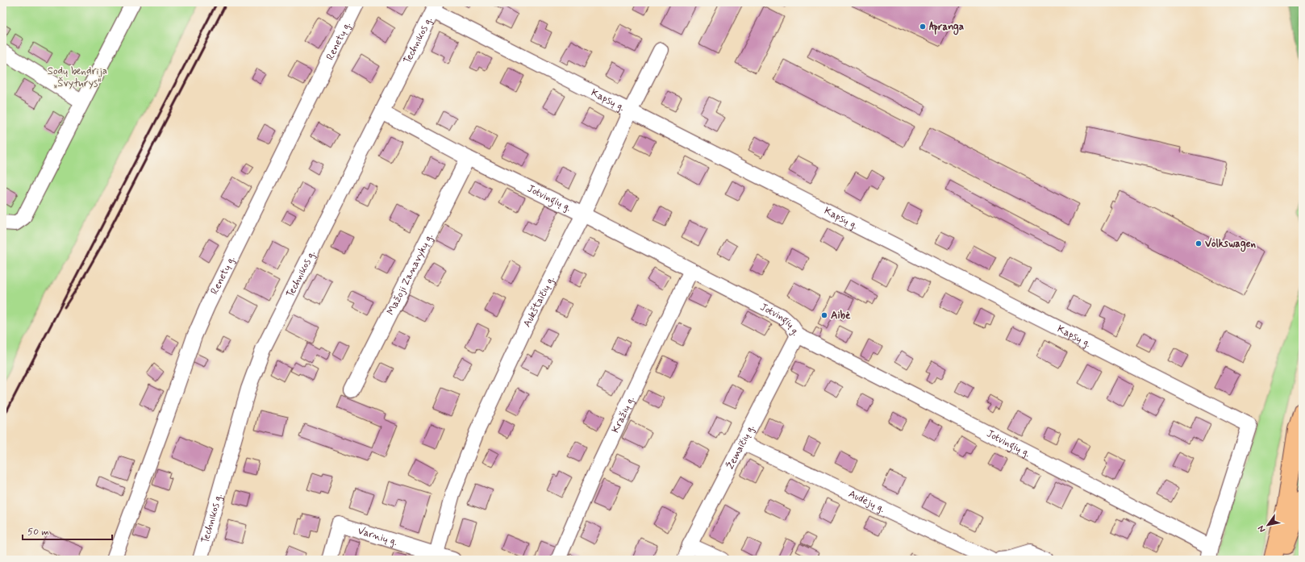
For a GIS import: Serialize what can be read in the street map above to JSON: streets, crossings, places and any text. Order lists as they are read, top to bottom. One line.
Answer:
{"streets":{"street":["Technikos g.","Renetų g.","Kapsų g.","Jotvingių g.","Mažoji Zanavykų g.","Aukštaičių g.","Kražių g.","Žemaičių g.","Audėjų g.","Varnių g."]},"crossings":[["Technikos g.","Kapsų g."],["Technikos g.","Jotvingių g."],["Kapsų g.","Jotvingių g."],["Kapsų g.","Aukštaičių g."],["Jotvingių g.","Mažoji Zanavykų g."],["Jotvingių g.","Aukštaičių g."],["Jotvingių g.","Kražių g."],["Jotvingių g.","Žemaičių g."],["Aukštaičių g.","Varnių g."],["Žemaičių g.","Audėjų g."]],"parks":["Sodų bendrija „Švyturys“"],"places":["Apranga","Volkswagen","Aibė"],"scale_bar":"50 m","north":"bottom left"}
